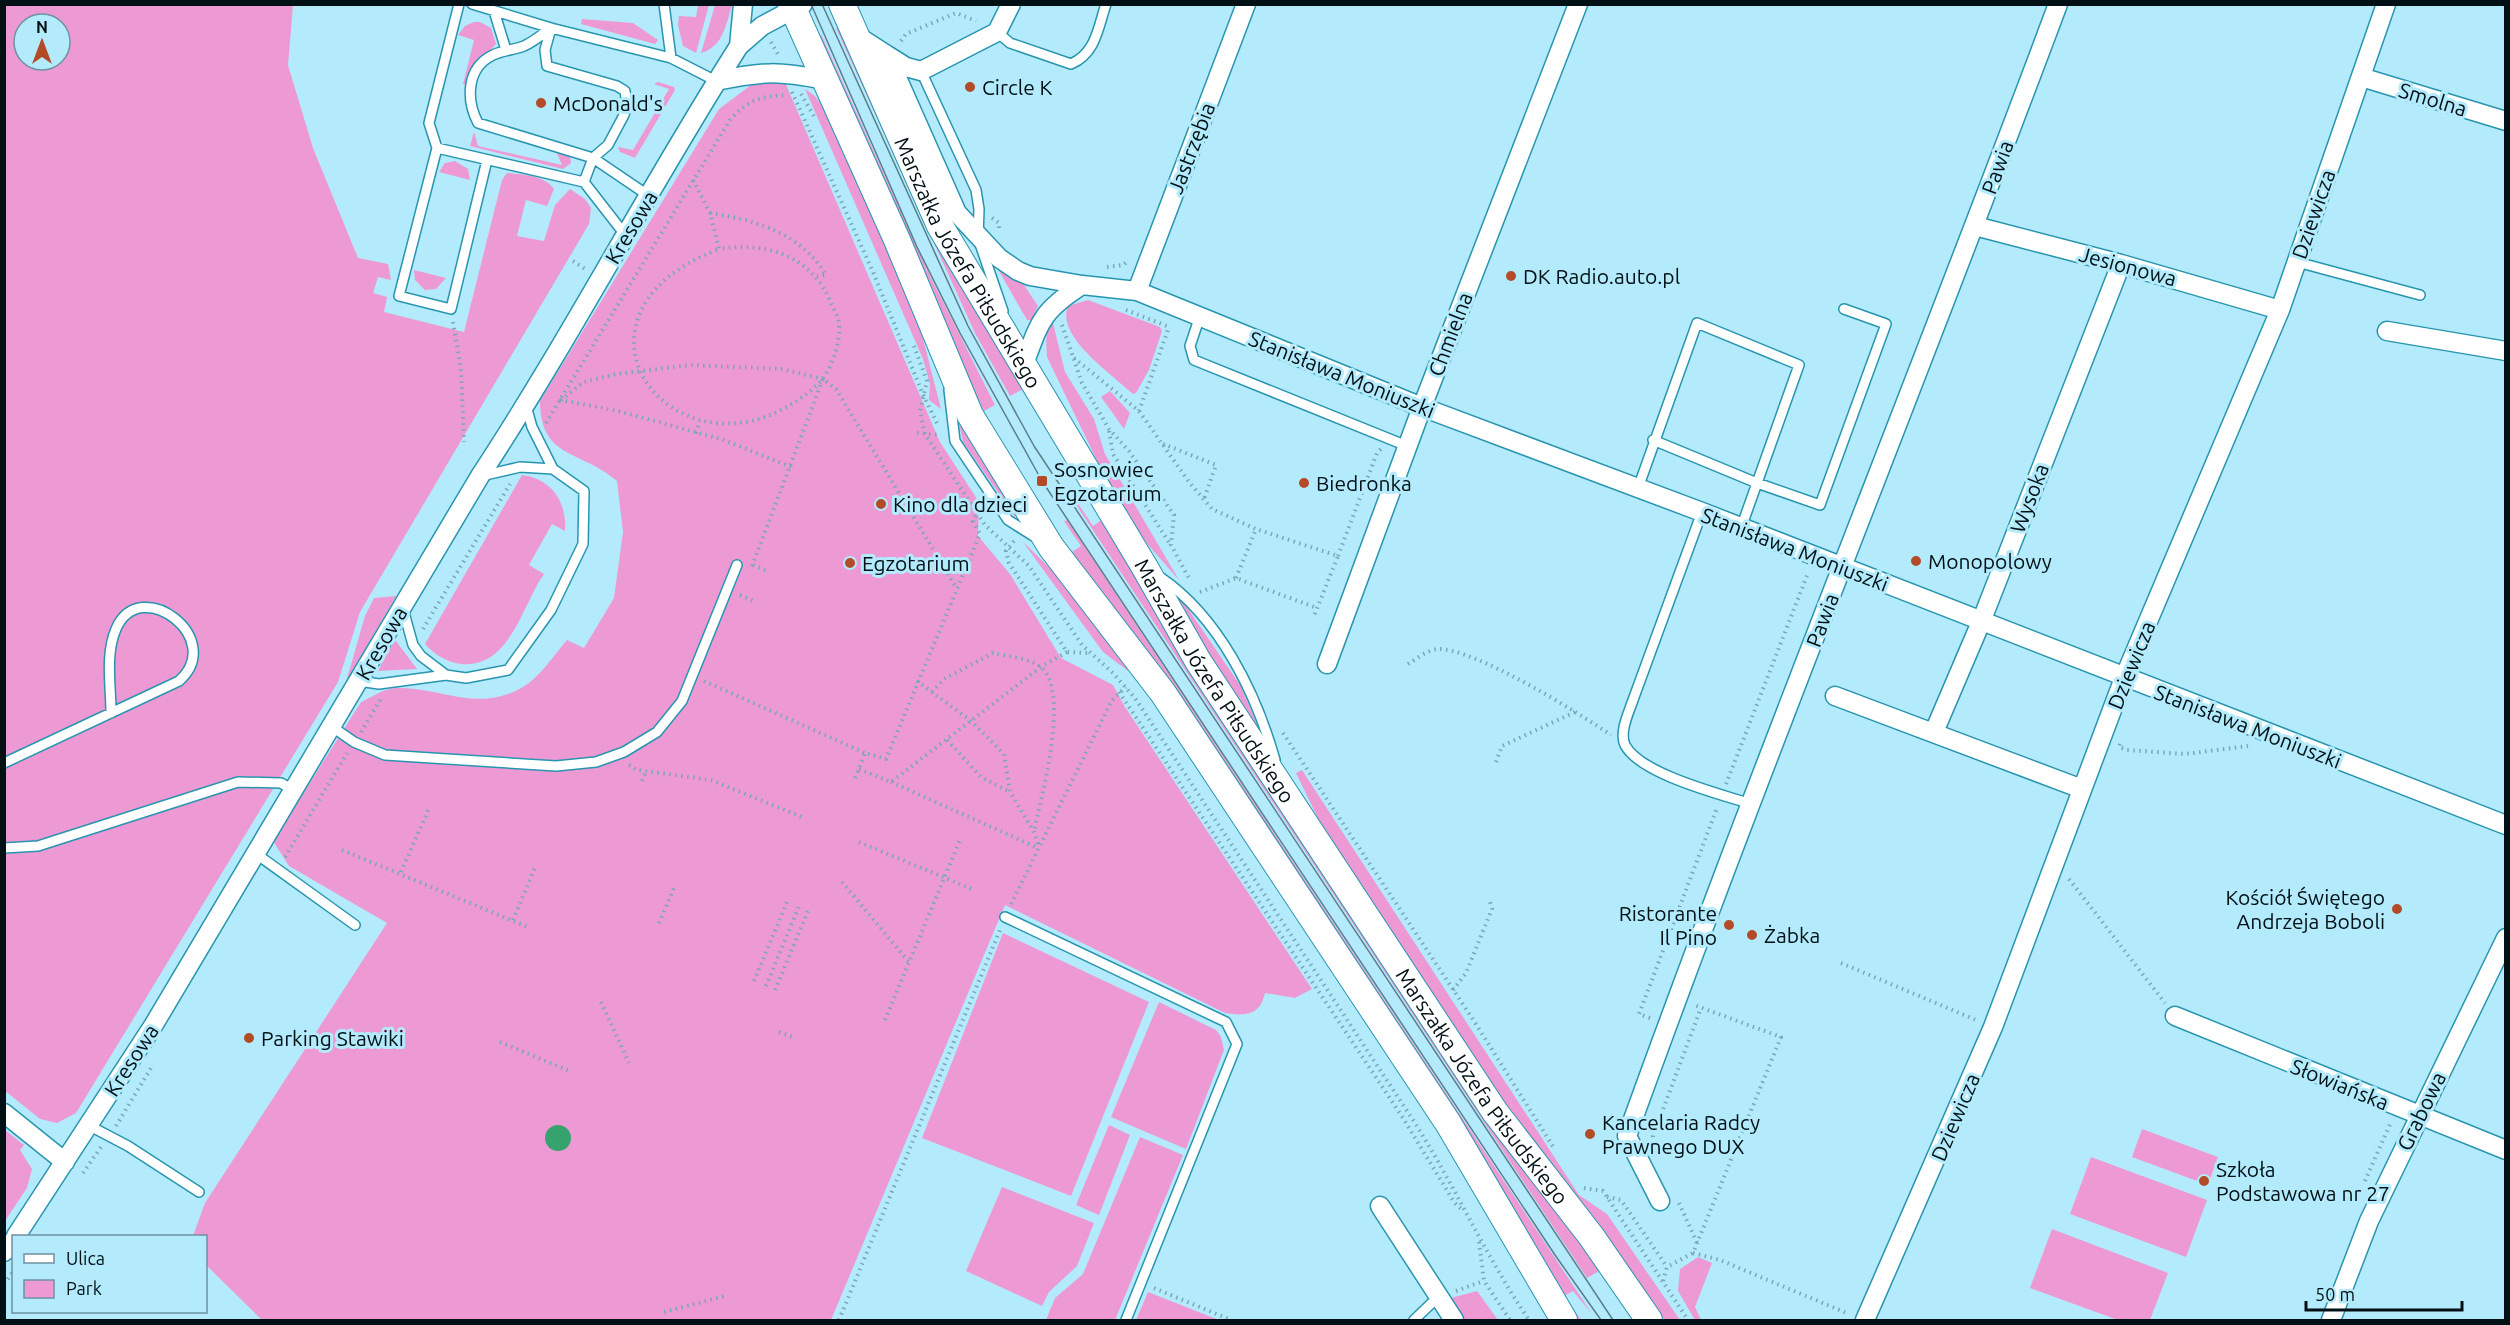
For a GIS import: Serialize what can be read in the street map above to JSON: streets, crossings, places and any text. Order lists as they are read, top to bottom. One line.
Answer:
{"streets":{"main road":["Marszałka Józefa Piłsudskiego"],"street":["Smolna","Jastrzębia","Pawia","Dziewicza","Kresowa","Jesionowa","Chmielna","Stanisława Moniuszki","Wysoka","Słowiańska","Grabowa"]},"crossings":[["Smolna","Dziewicza"],["Jastrzębia","Stanisława Moniuszki"],["Pawia","Jesionowa"],["Pawia","Stanisława Moniuszki"],["Dziewicza","Jesionowa"],["Dziewicza","Stanisława Moniuszki"],["Jesionowa","Wysoka"],["Chmielna","Stanisława Moniuszki"],["Stanisława Moniuszki","Wysoka"],["Słowiańska","Grabowa"]],"places":{"other":["Circle K","McDonald's","DK Radio.auto.pl","Biedronka","Kino dla dzieci","Monopolowy","Egzotarium","Kościół Świętego Andrzeja Boboli","Ristorante Il Pino","Żabka","Parking Stawiki","Kancelaria Radcy Prawnego DUX","Szkoła Podstawowa nr 27"],"transit":["Sosnowiec Egzotarium"]},"legend":["Ulica","Park"],"scale_bar":"50 m","north":"top"}
